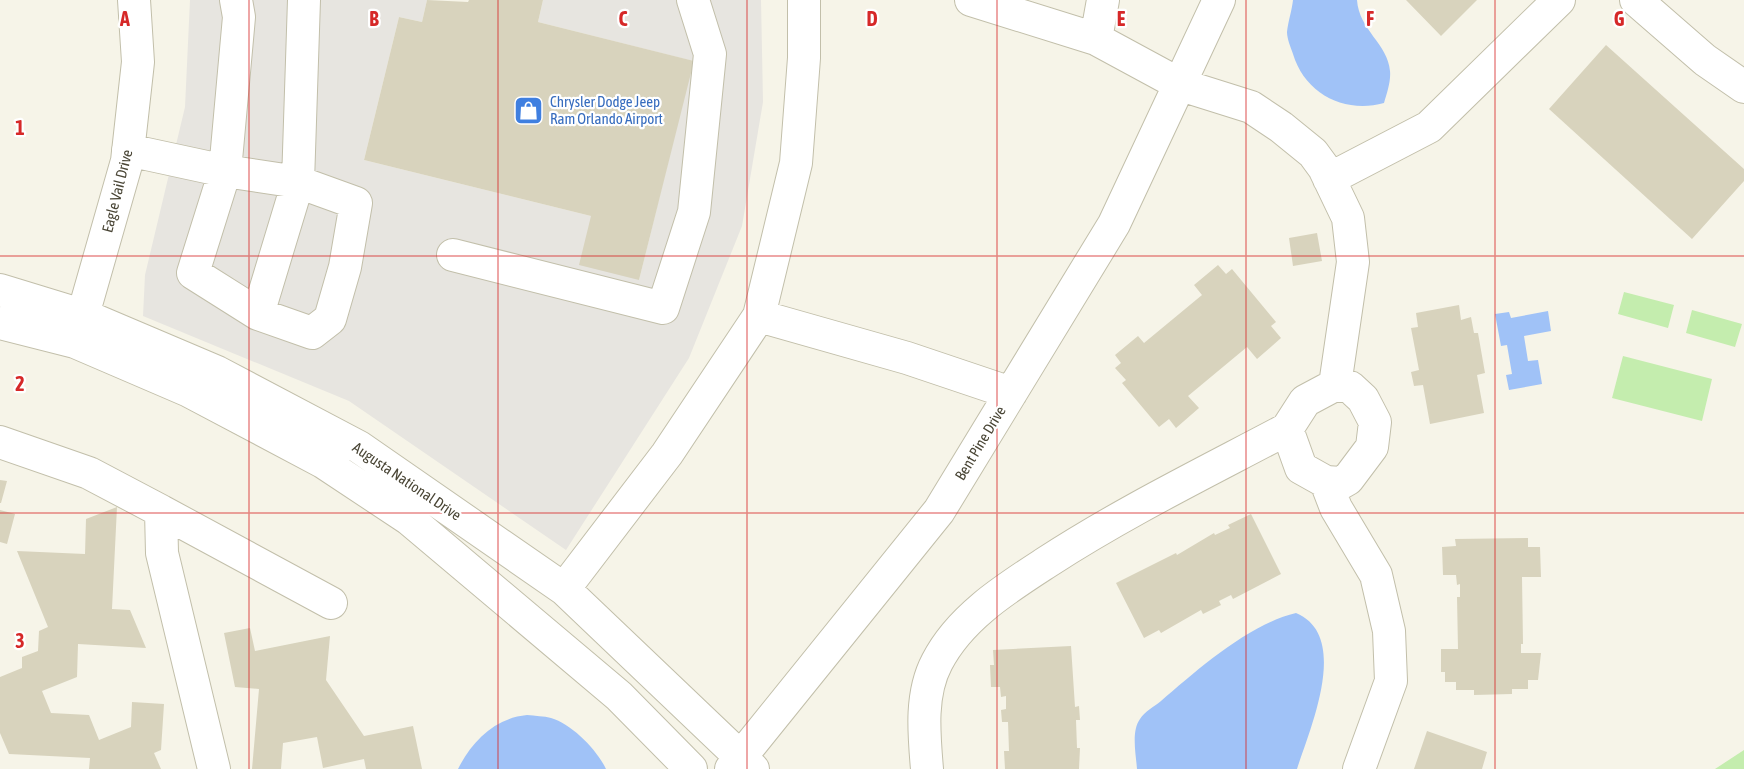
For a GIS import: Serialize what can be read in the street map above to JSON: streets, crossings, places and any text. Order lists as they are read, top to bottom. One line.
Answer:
{"streets":{"street":["Eagle Vail Drive","Bent Pine Drive","Augusta National Drive"]},"crossings":[["Eagle Vail Drive","Augusta National Drive"],["Bent Pine Drive","Augusta National Drive"]],"places":{"shop":["Chrysler Dodge Jeep Ram Orlando Airport"]},"grid":{"columns":["A","B","C","D","E","F","G"],"rows":["1","2","3"]}}
